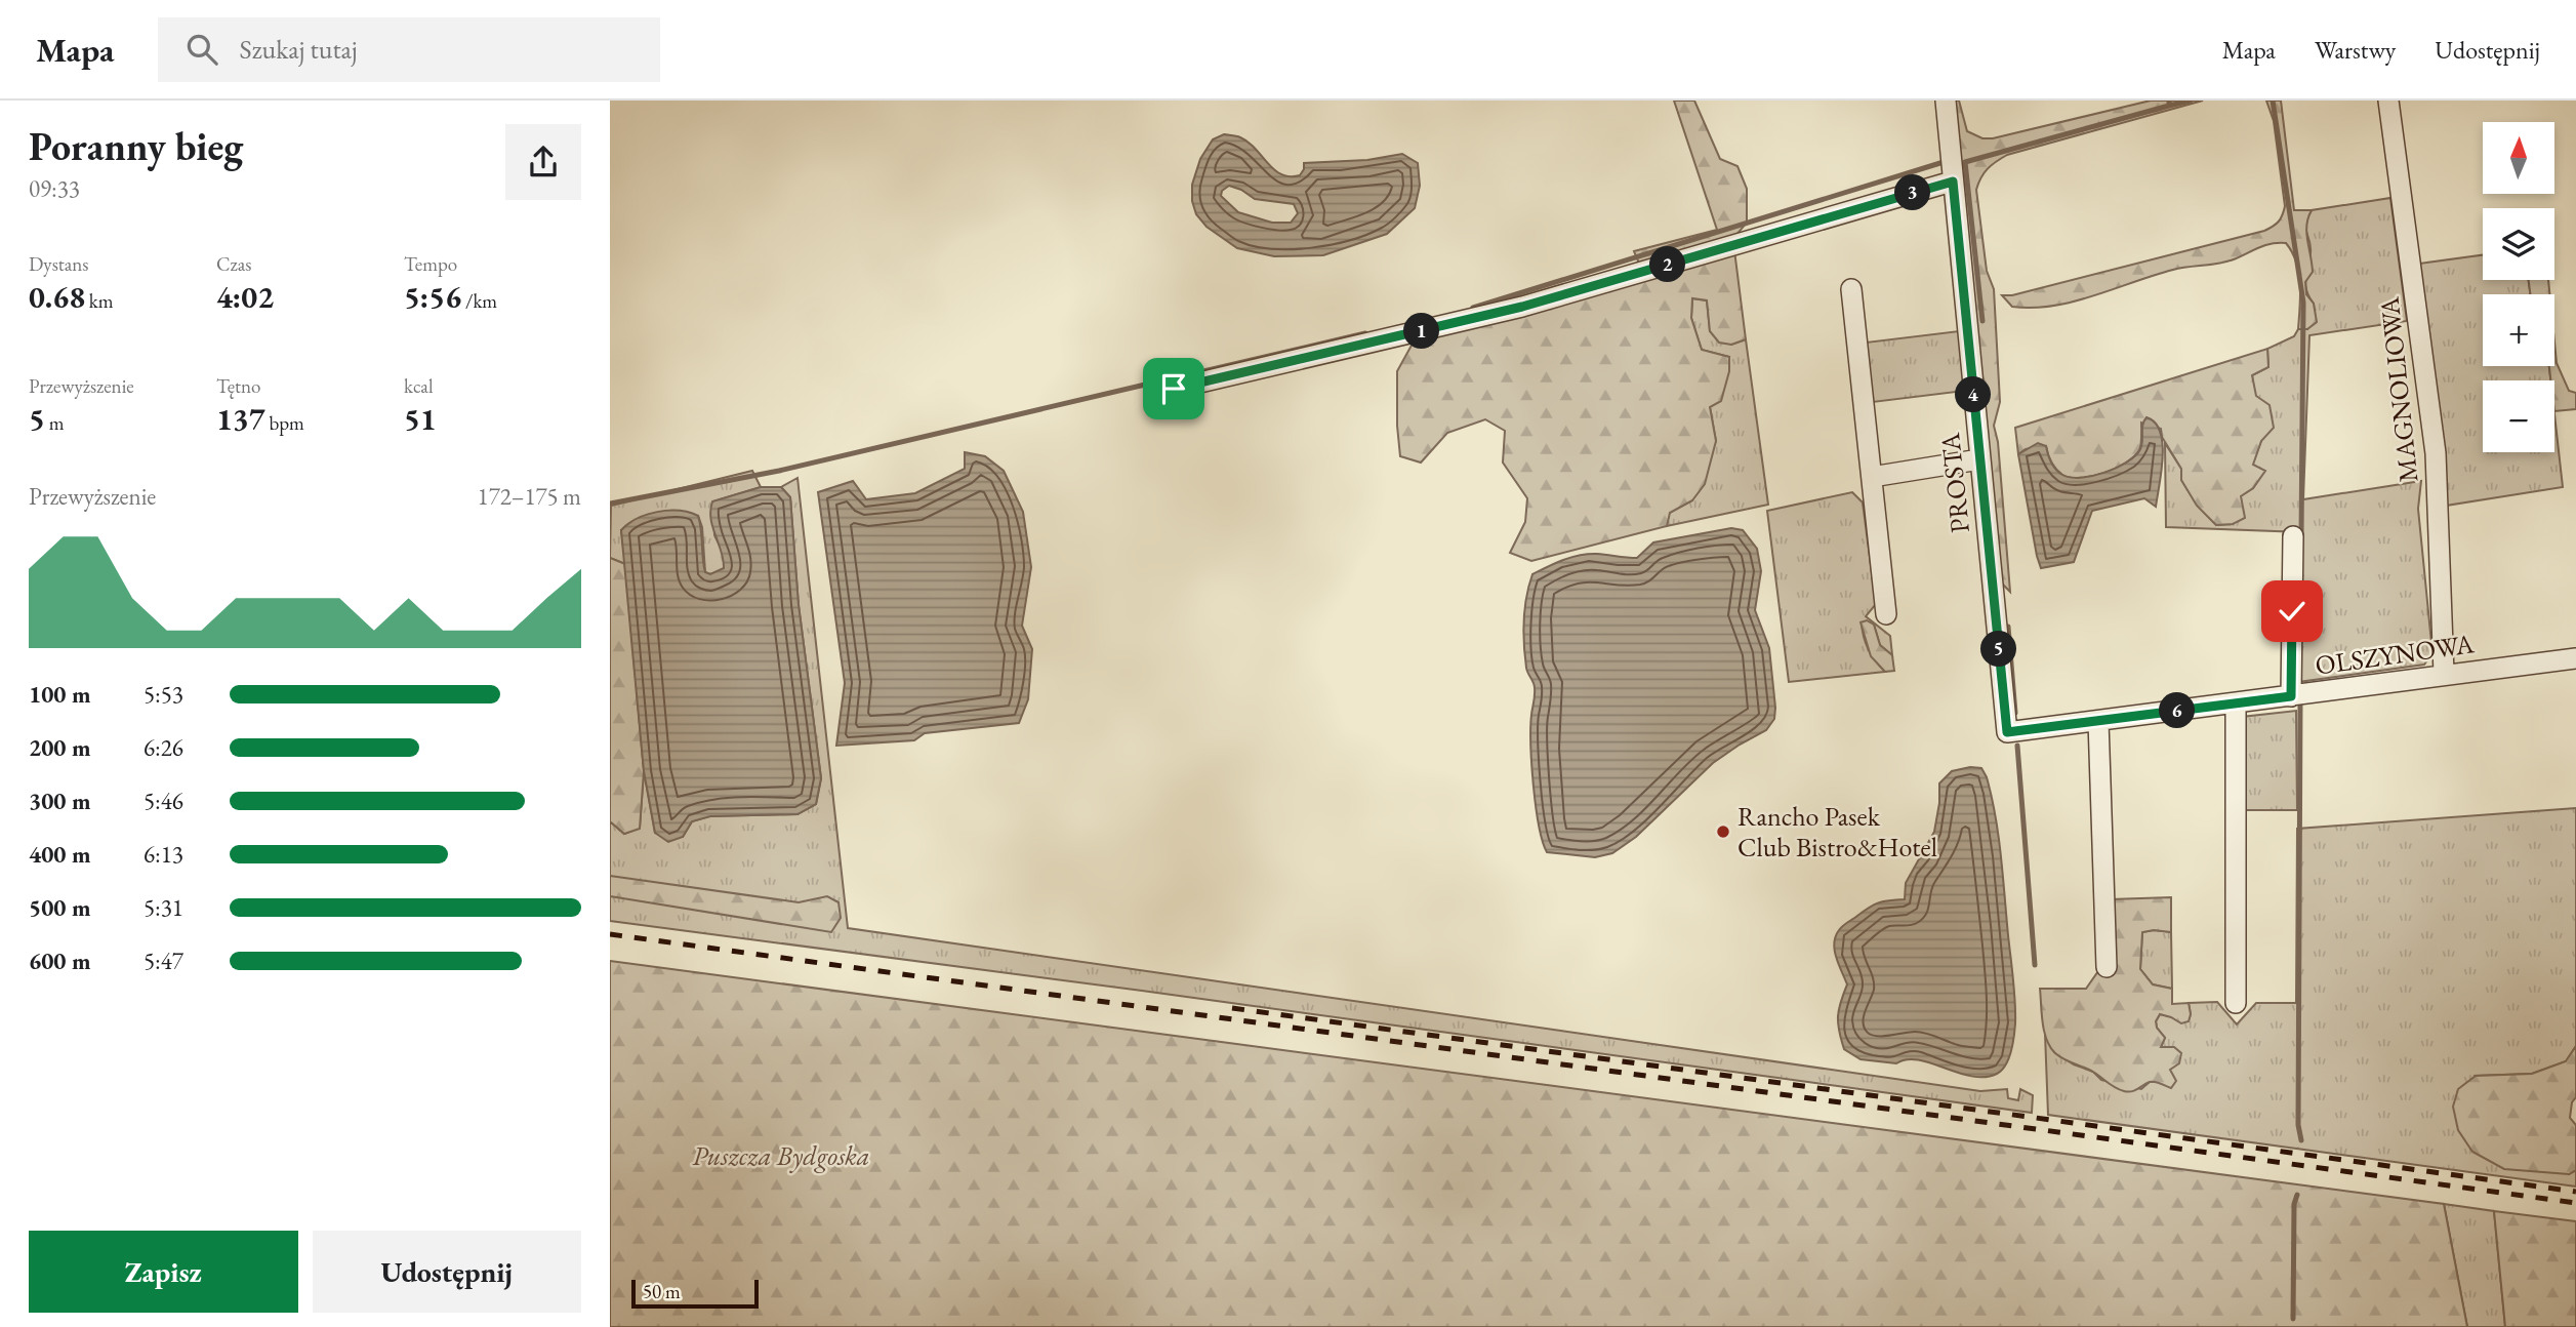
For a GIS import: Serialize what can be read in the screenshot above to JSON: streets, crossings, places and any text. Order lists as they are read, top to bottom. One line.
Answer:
{"streets":{"street":["MAGNOLIOWA","PROSTA","OLSZYNOWA"]},"crossings":[["MAGNOLIOWA","OLSZYNOWA"],["PROSTA","OLSZYNOWA"]],"parks":["Puszcza Bydgoska"],"places":["Rancho Pasek Club Bistro&Hotel"],"scale_bar":"50 m","north":"top","page":{"header":"Mapa","search":"Szukaj tutaj","nav":["Mapa","Warstwy","Udostępnij"],"heading":["Poranny bieg","09:33"],"map_buttons":["+","−"],"pins":["3","2","1","4","5","6"],"stats":[["Dystans","0.68 km"],["Czas","4:02"],["Tempo","5:56 /km"],["Przewyższenie","5 m"],["Tętno","137 bpm"],["kcal","51"]],"chart":["Przewyższenie","172–175 m"],"list":[{"name":"100 m","note":"5:53"},{"name":"200 m","note":"6:26"},{"name":"300 m","note":"5:46"},{"name":"400 m","note":"6:13"},{"name":"500 m","note":"5:31"},{"name":"600 m","note":"5:47"}],"buttons":["Zapisz","Udostępnij"],"scale":"50 m"}}
